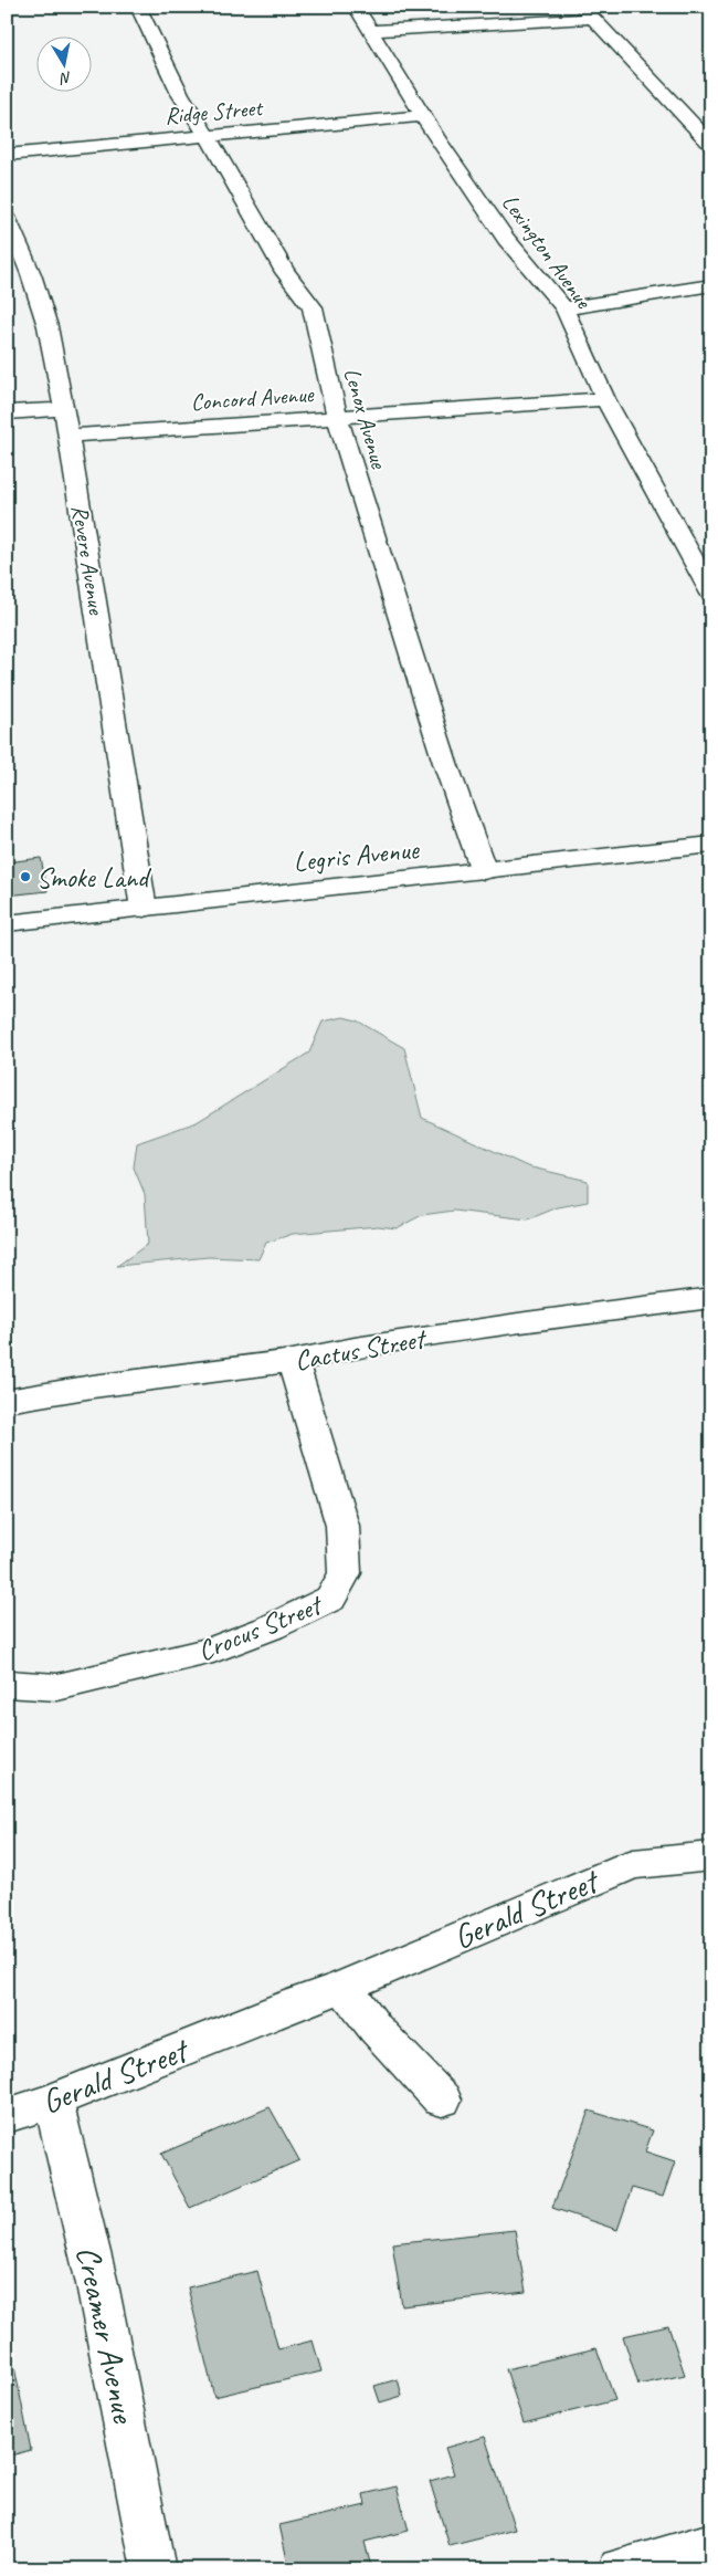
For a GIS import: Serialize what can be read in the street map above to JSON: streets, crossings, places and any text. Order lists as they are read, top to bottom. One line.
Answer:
{"streets":{"street":["Ridge Street","Lexington Avenue","Concord Avenue","Lenox Avenue","Revere Avenue","Legris Avenue","Cactus Street","Crocus Street","Gerald Street","Creamer Avenue"]},"crossings":[["Ridge Street","Lexington Avenue"],["Ridge Street","Lenox Avenue"],["Lexington Avenue","Concord Avenue"],["Concord Avenue","Lenox Avenue"],["Concord Avenue","Revere Avenue"],["Lenox Avenue","Legris Avenue"],["Revere Avenue","Legris Avenue"],["Cactus Street","Crocus Street"],["Gerald Street","Creamer Avenue"]],"places":["Smoke Land"],"north":"bottom"}
